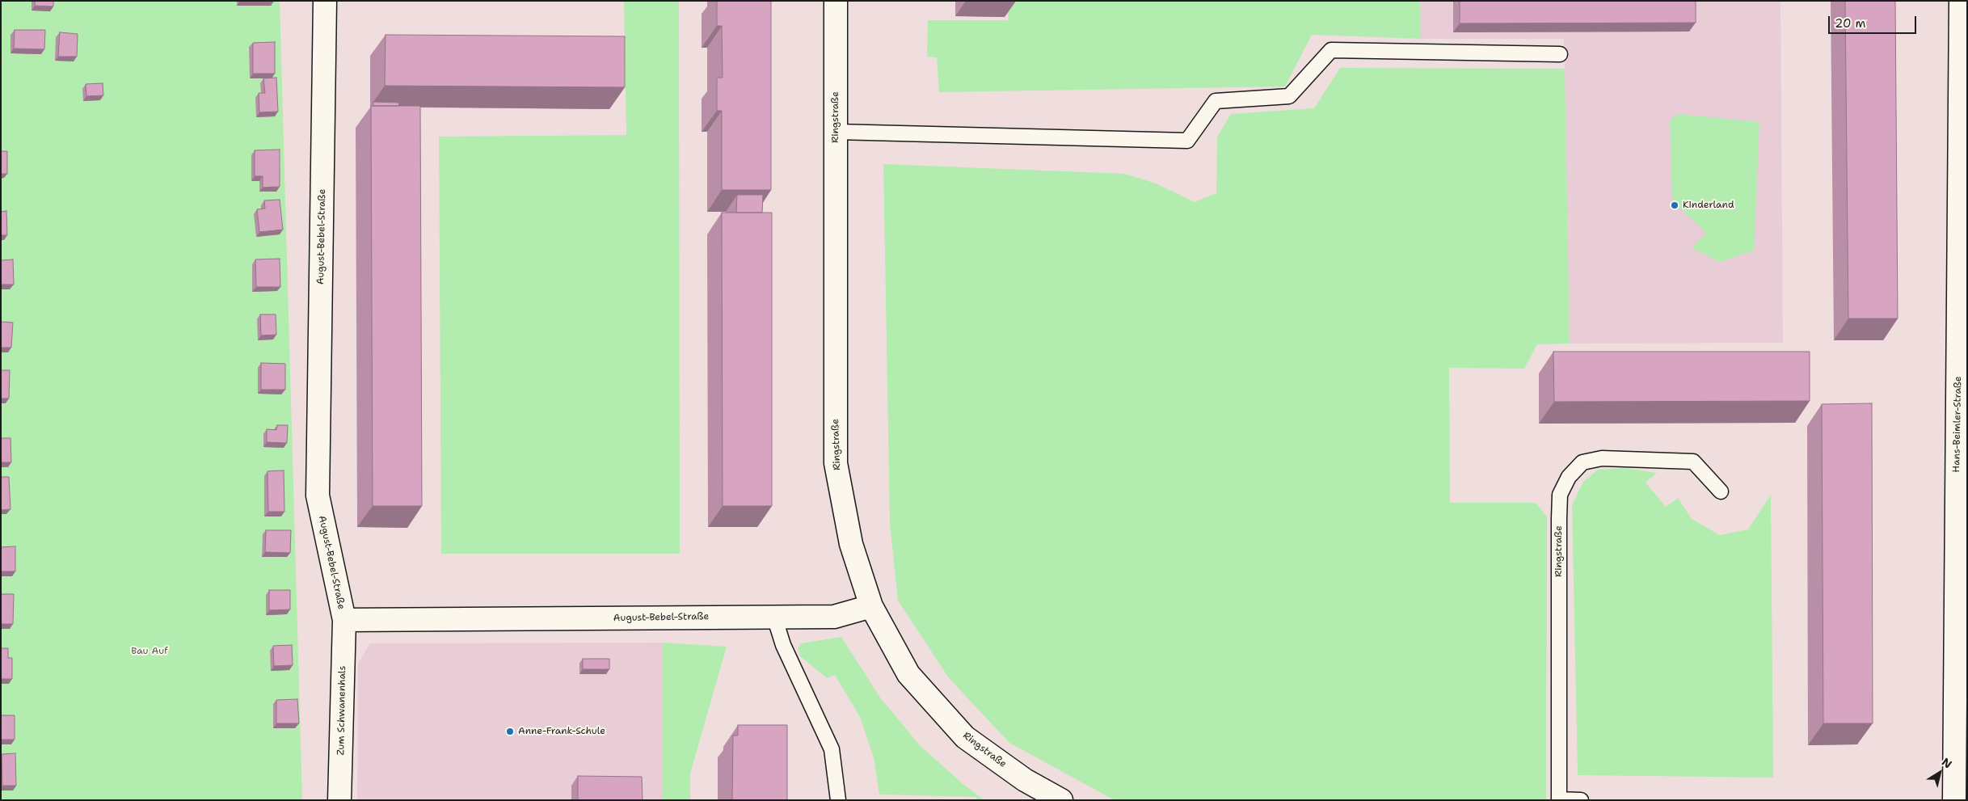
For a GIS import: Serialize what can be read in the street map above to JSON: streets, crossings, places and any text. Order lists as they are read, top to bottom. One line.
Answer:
{"streets":{"street":["Ringstraße","August-Bebel-Straße","Hans-Beimler-Straße","Zum Schwanenhals"]},"crossings":[["Ringstraße","August-Bebel-Straße"],["August-Bebel-Straße","Zum Schwanenhals"]],"parks":["Bau Auf"],"places":["Kinderland","Anne-Frank-Schule"],"scale_bar":"20 m","north":"top right"}
